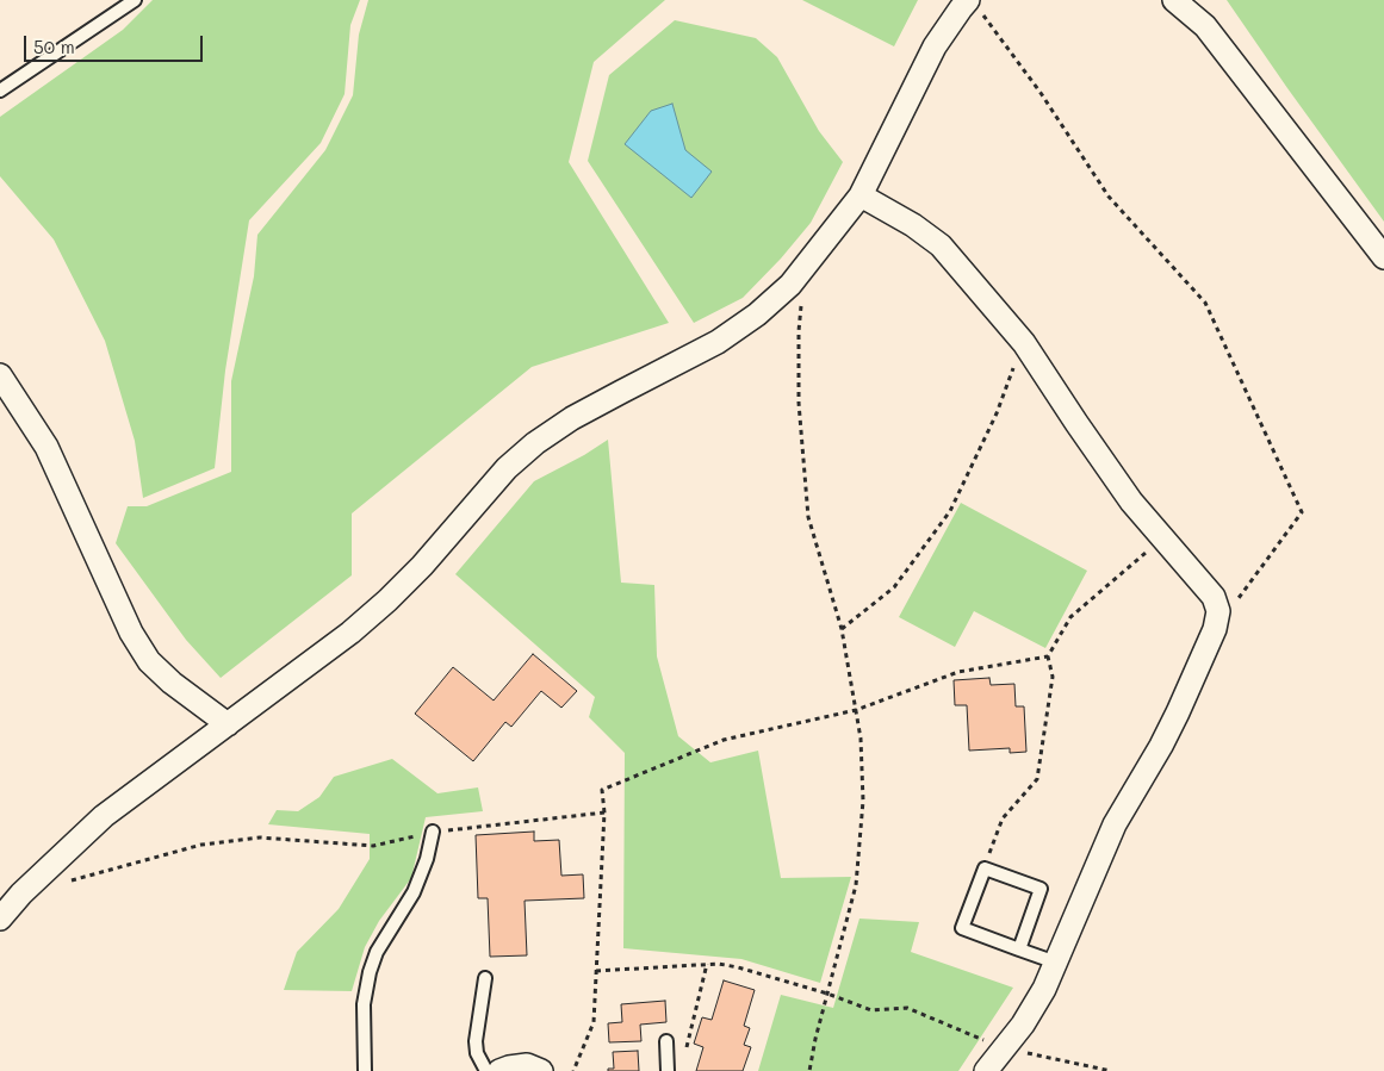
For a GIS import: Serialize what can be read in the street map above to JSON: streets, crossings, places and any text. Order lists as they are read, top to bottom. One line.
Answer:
{"scale_bar":"50 m"}
